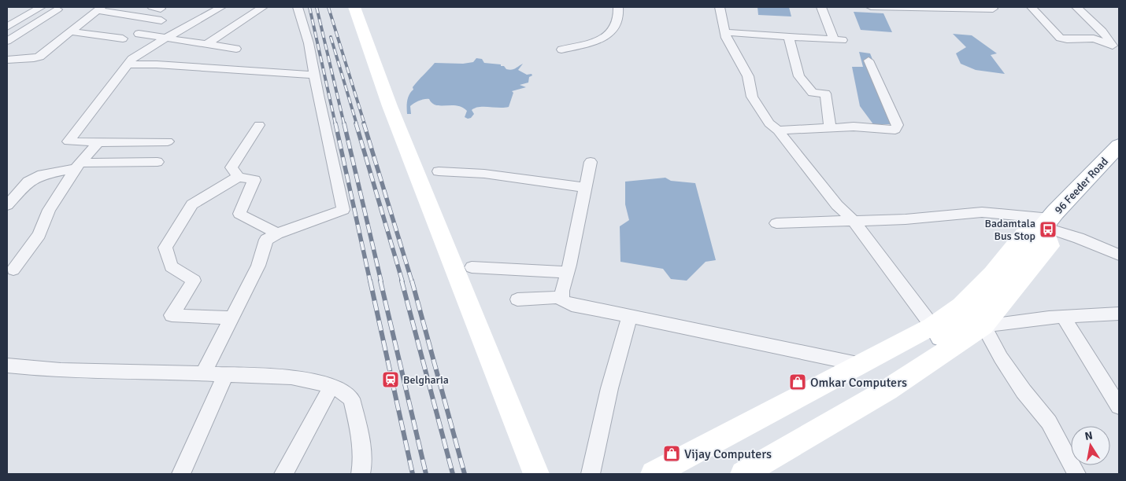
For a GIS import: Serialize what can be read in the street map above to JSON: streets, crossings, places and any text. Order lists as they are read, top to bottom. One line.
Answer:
{"streets":{"main road":["96 Feeder Road"]},"places":{"bus stop":["Badamtala Bus Stop"],"station":["Belgharia"],"shop":["Omkar Computers","Vijay Computers"]},"north":"top"}
